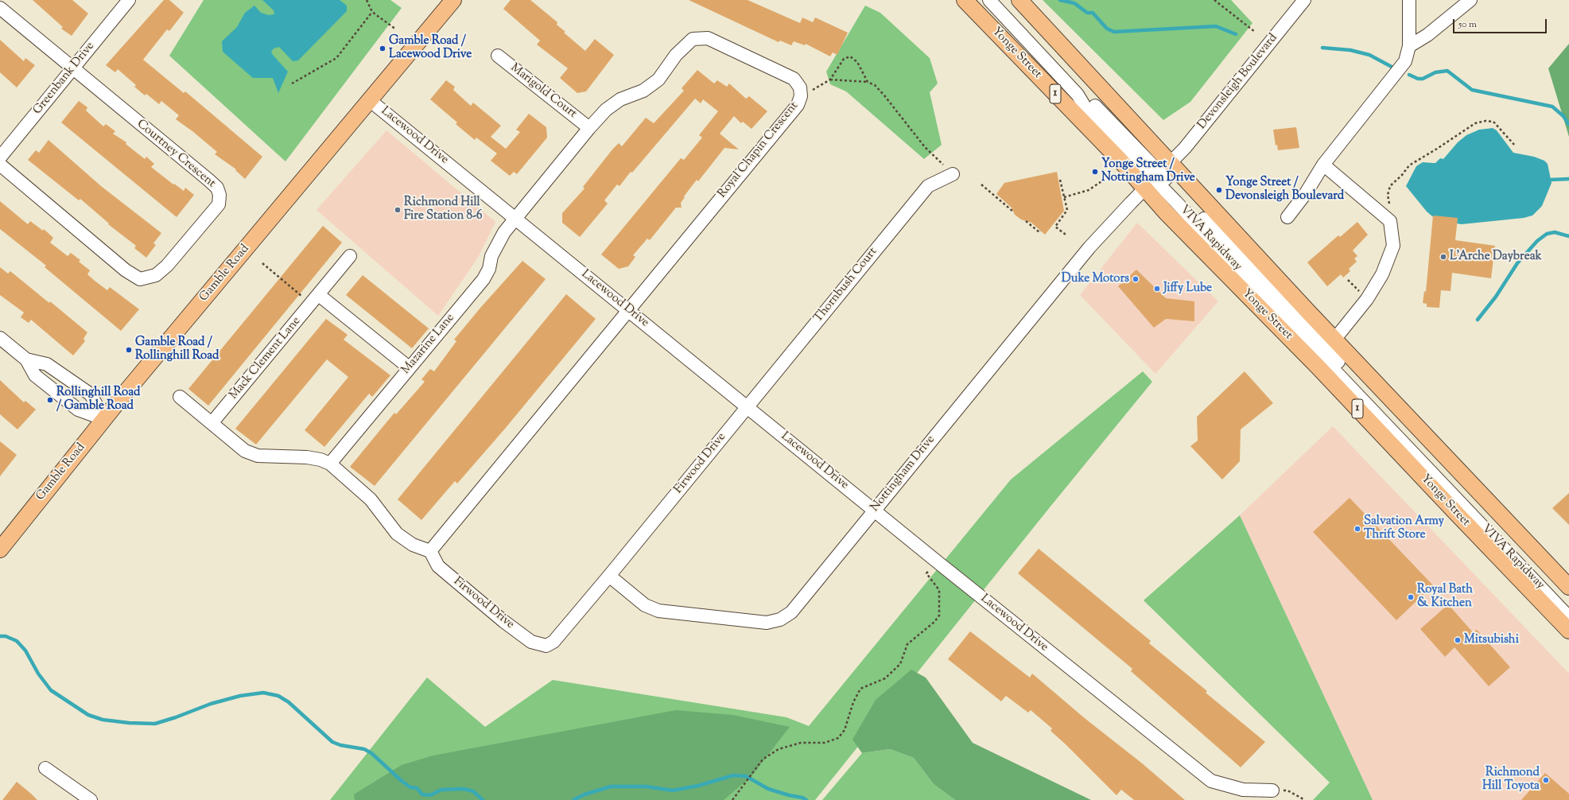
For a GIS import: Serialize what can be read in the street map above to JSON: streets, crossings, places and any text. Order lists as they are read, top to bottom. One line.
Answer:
{"streets":{"main road":["Yonge Street","1","Gamble Road"],"street":["Greenbank Drive","Devonsleigh Boulevard","Marigold Court","Lacewood Drive","Royal Chapin Crescent","Courtney Crescent","VIVA Rapidway","Thornbush Court","Mazarine Lane","Mack Clement Lane","Firwood Drive","Nottingham Drive"]},"crossings":[["Yonge Street","Devonsleigh Boulevard"],["Yonge Street","VIVA Rapidway"],["Yonge Street","Nottingham Drive"],["Greenbank Drive","Courtney Crescent"],["Devonsleigh Boulevard","VIVA Rapidway"],["Devonsleigh Boulevard","Nottingham Drive"],["Marigold Court","Royal Chapin Crescent"],["Lacewood Drive","Royal Chapin Crescent"],["Lacewood Drive","Gamble Road"],["Lacewood Drive","Thornbush Court"],["Lacewood Drive","Mazarine Lane"],["Lacewood Drive","Firwood Drive"],["Lacewood Drive","Nottingham Drive"],["Royal Chapin Crescent","Mazarine Lane"],["VIVA Rapidway","Nottingham Drive"],["Thornbush Court","Firwood Drive"],["Firwood Drive","Nottingham Drive"]],"places":["Gamble Road / Lacewood Drive","Yonge Street / Nottingham Drive","Yonge Street / Devonsleigh Boulevard","Richmond Hill Fire Station 8-6","L'Arche Daybreak","Duke Motors","Jiffy Lube","Gamble Road / Rollinghill Road","Rollinghill Road / Gamble Road","Salvation Army Thrift Store","Royal Bath & Kitchen","Mitsubishi","Richmond Hill Toyota"],"scale_bar":"50 m"}
